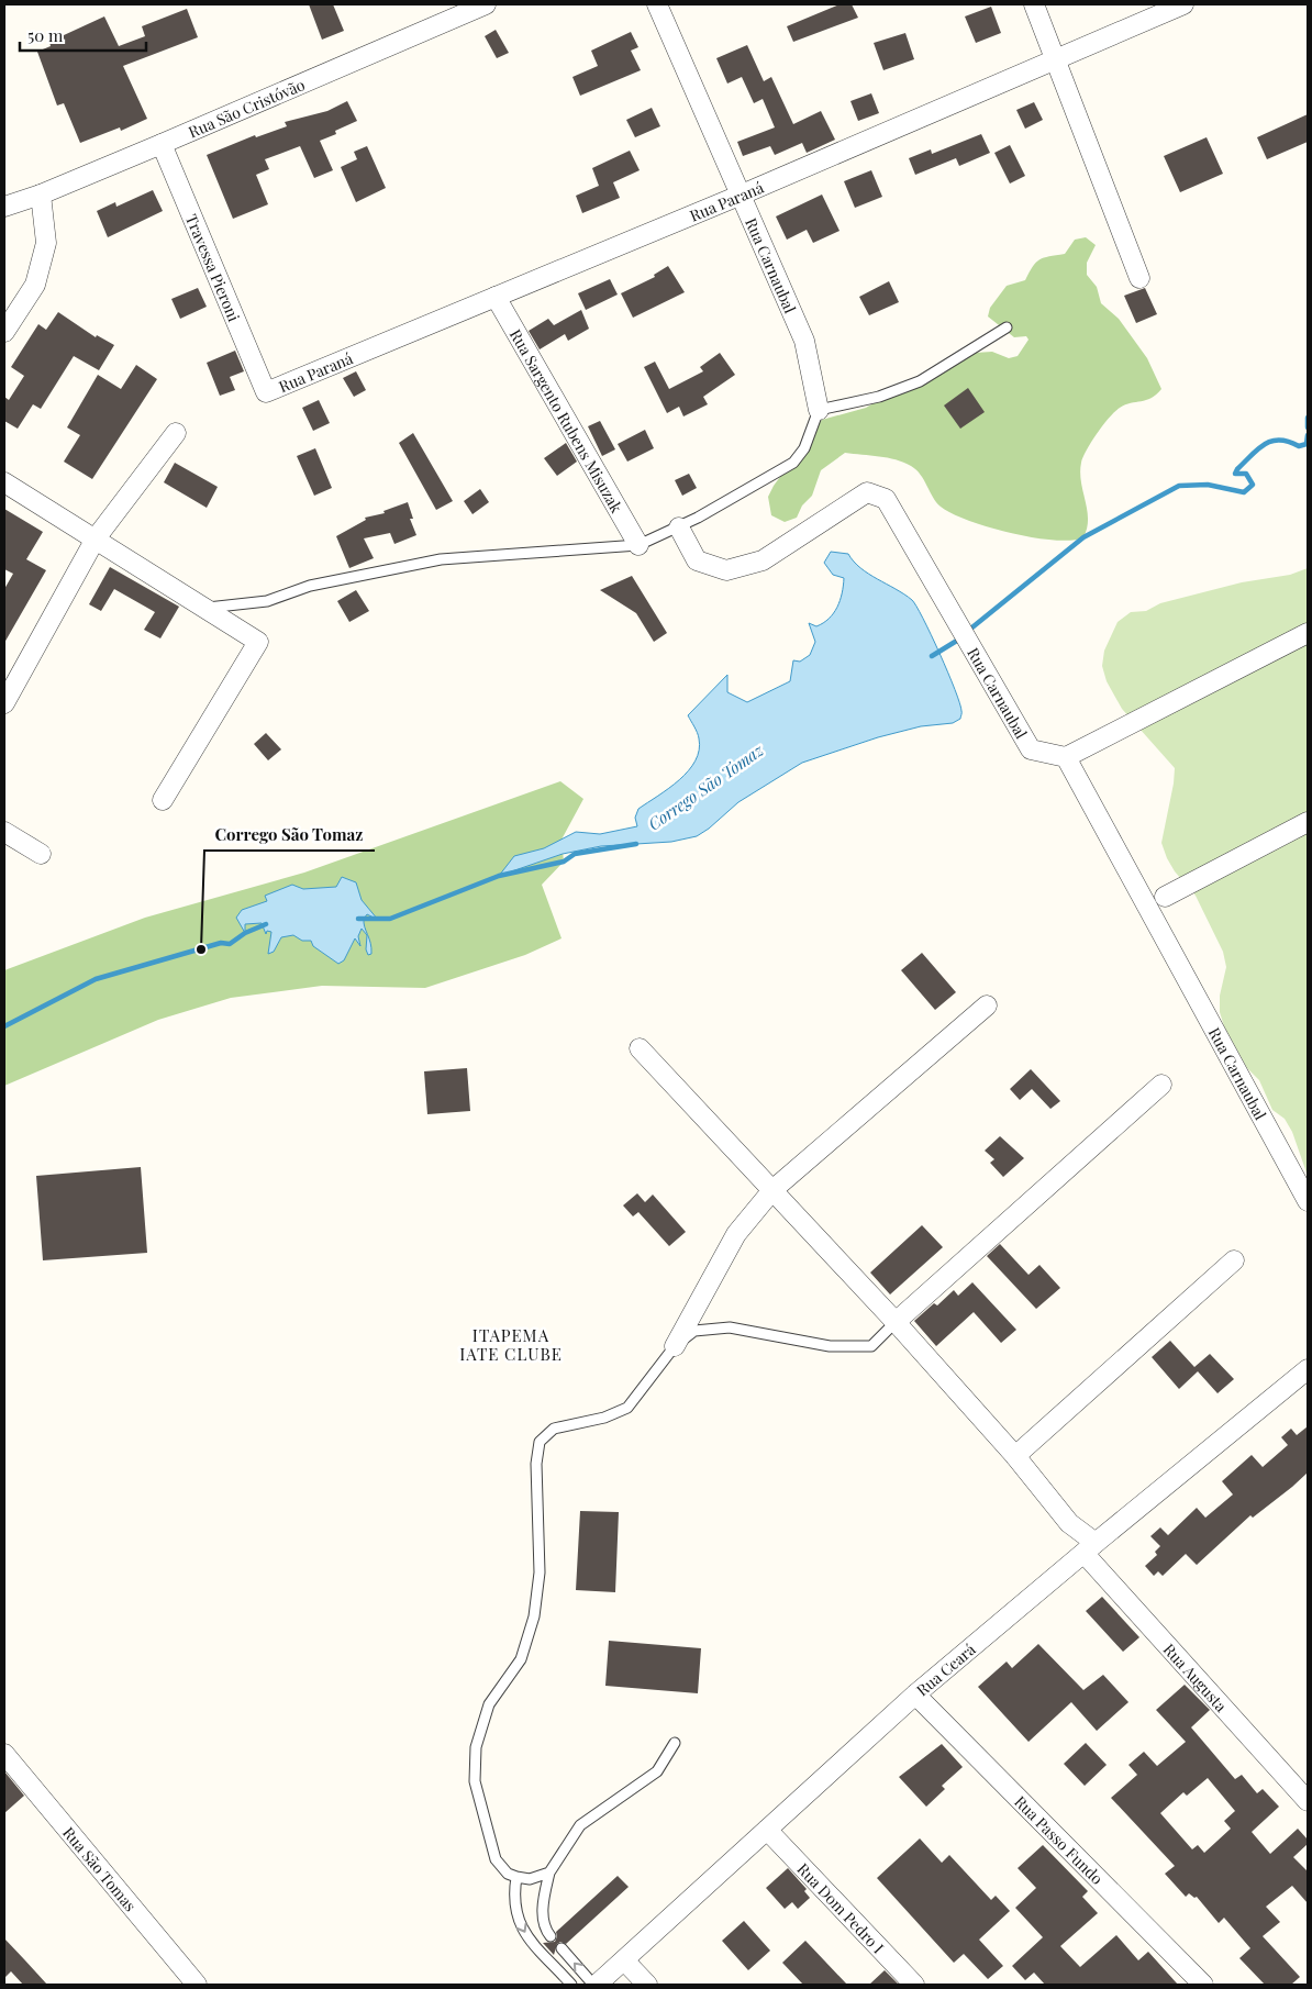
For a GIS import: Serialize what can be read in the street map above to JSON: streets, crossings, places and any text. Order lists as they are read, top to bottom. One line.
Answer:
{"streets":{"street":["Rua São Cristóvão","Rua Paraná","Rua Carnaubal","Travessa Pieroni","Rua Sargento Rubens Misuzak","Rua Ceará","Rua Augusta","Rua Passo Fundo","Rua São Tomas","Rua Dom Pedro I"]},"crossings":[["Rua São Cristóvão","Travessa Pieroni"],["Rua Paraná","Rua Carnaubal"],["Rua Paraná","Travessa Pieroni"],["Rua Paraná","Rua Sargento Rubens Misuzak"],["Rua Ceará","Rua Augusta"],["Rua Ceará","Rua Passo Fundo"],["Rua Ceará","Rua Dom Pedro I"]],"districts":["ITAPEMA IATE CLUBE"],"water":["Corrego São Tomaz"],"places":["Corrego São Tomaz"],"scale_bar":"50 m"}
